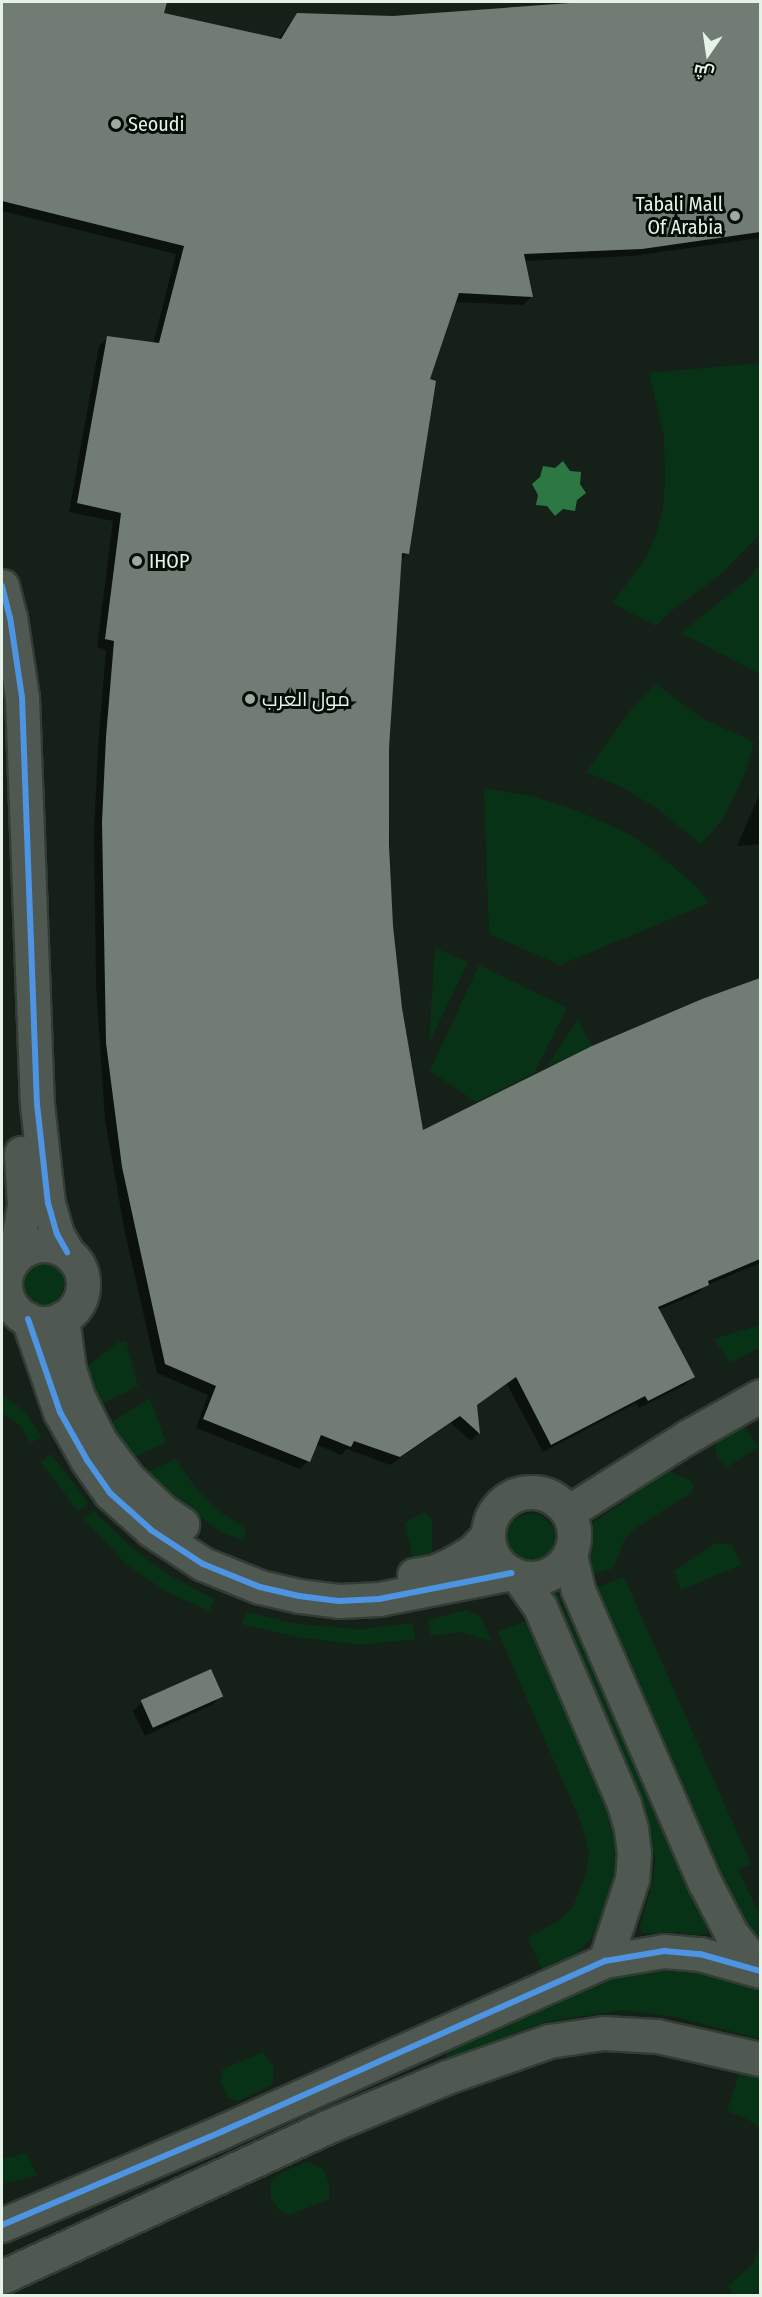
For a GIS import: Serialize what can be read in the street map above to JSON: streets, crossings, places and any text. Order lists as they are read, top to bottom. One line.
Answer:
{"places":["Seoudi","Tabali Mall Of Arabia","IHOP","مول العرب"],"north":"bottom"}
